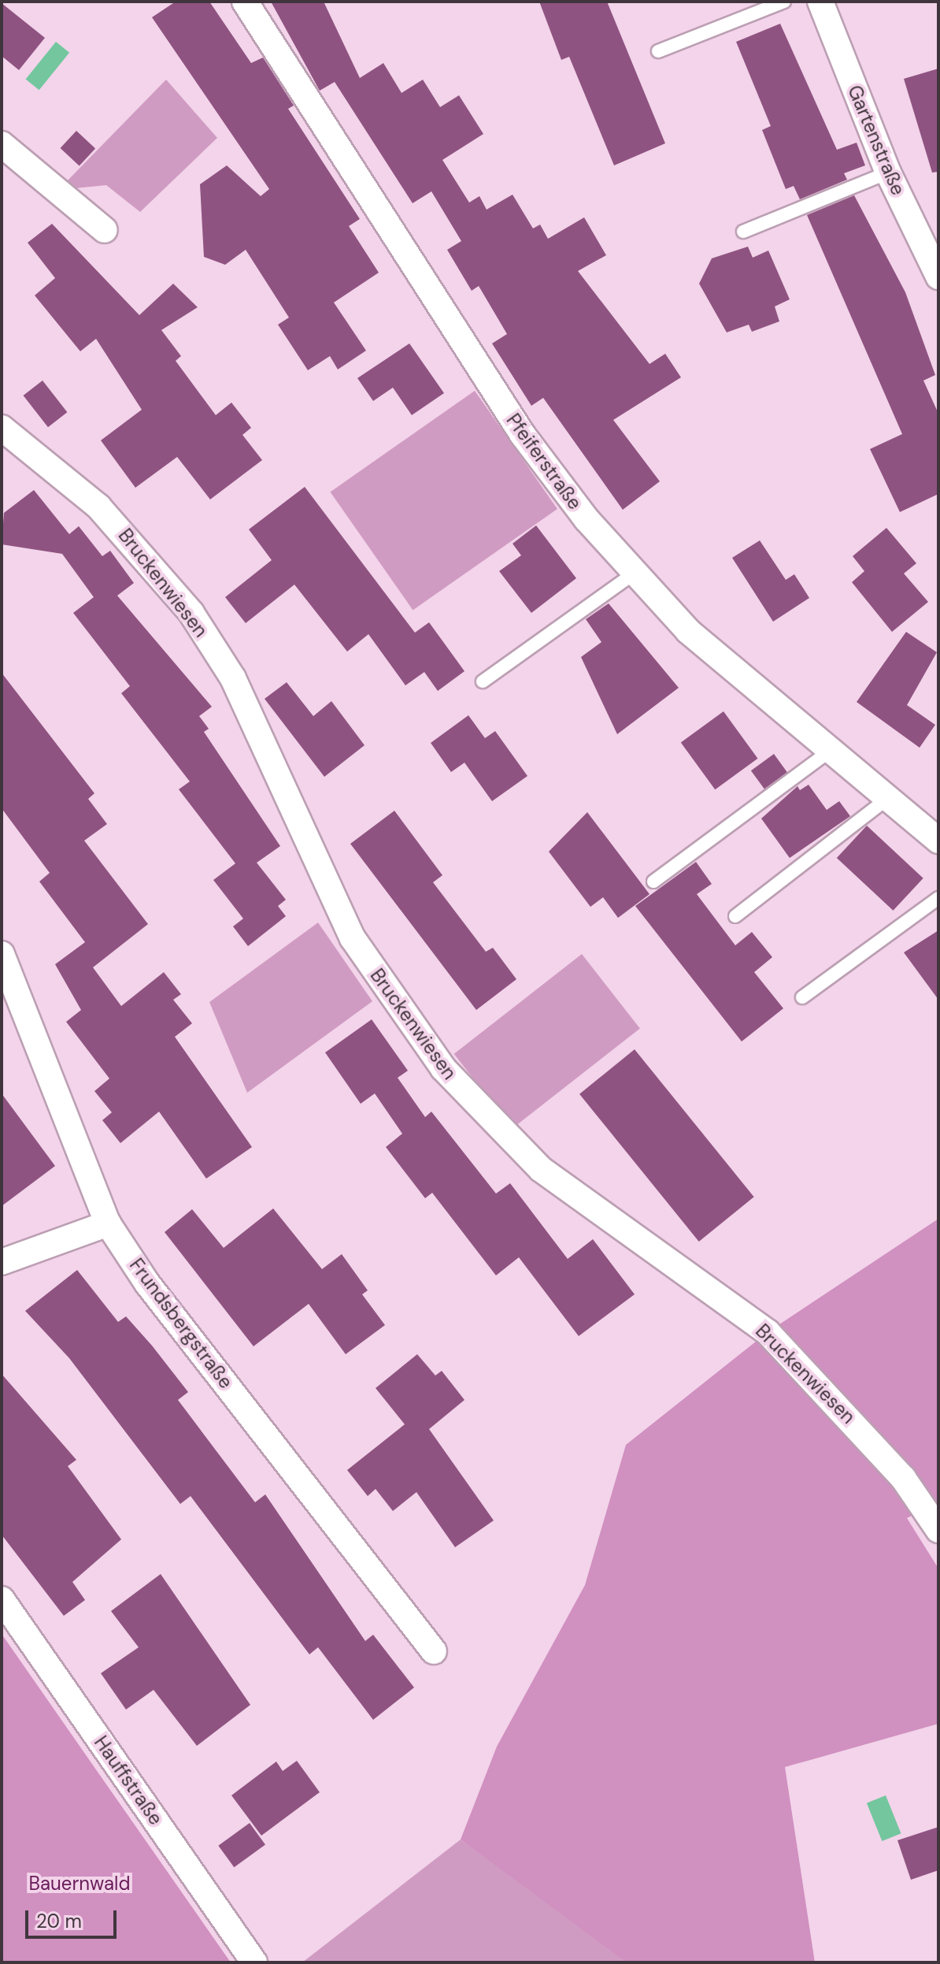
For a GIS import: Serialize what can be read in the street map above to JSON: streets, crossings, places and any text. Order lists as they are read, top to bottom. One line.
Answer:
{"streets":{"street":["Gartenstraße","Pfeiferstraße","Bruckenwiesen","Frundsbergstraße","Hauffstraße"]},"parks":["Bauernwald"],"scale_bar":"20 m"}
